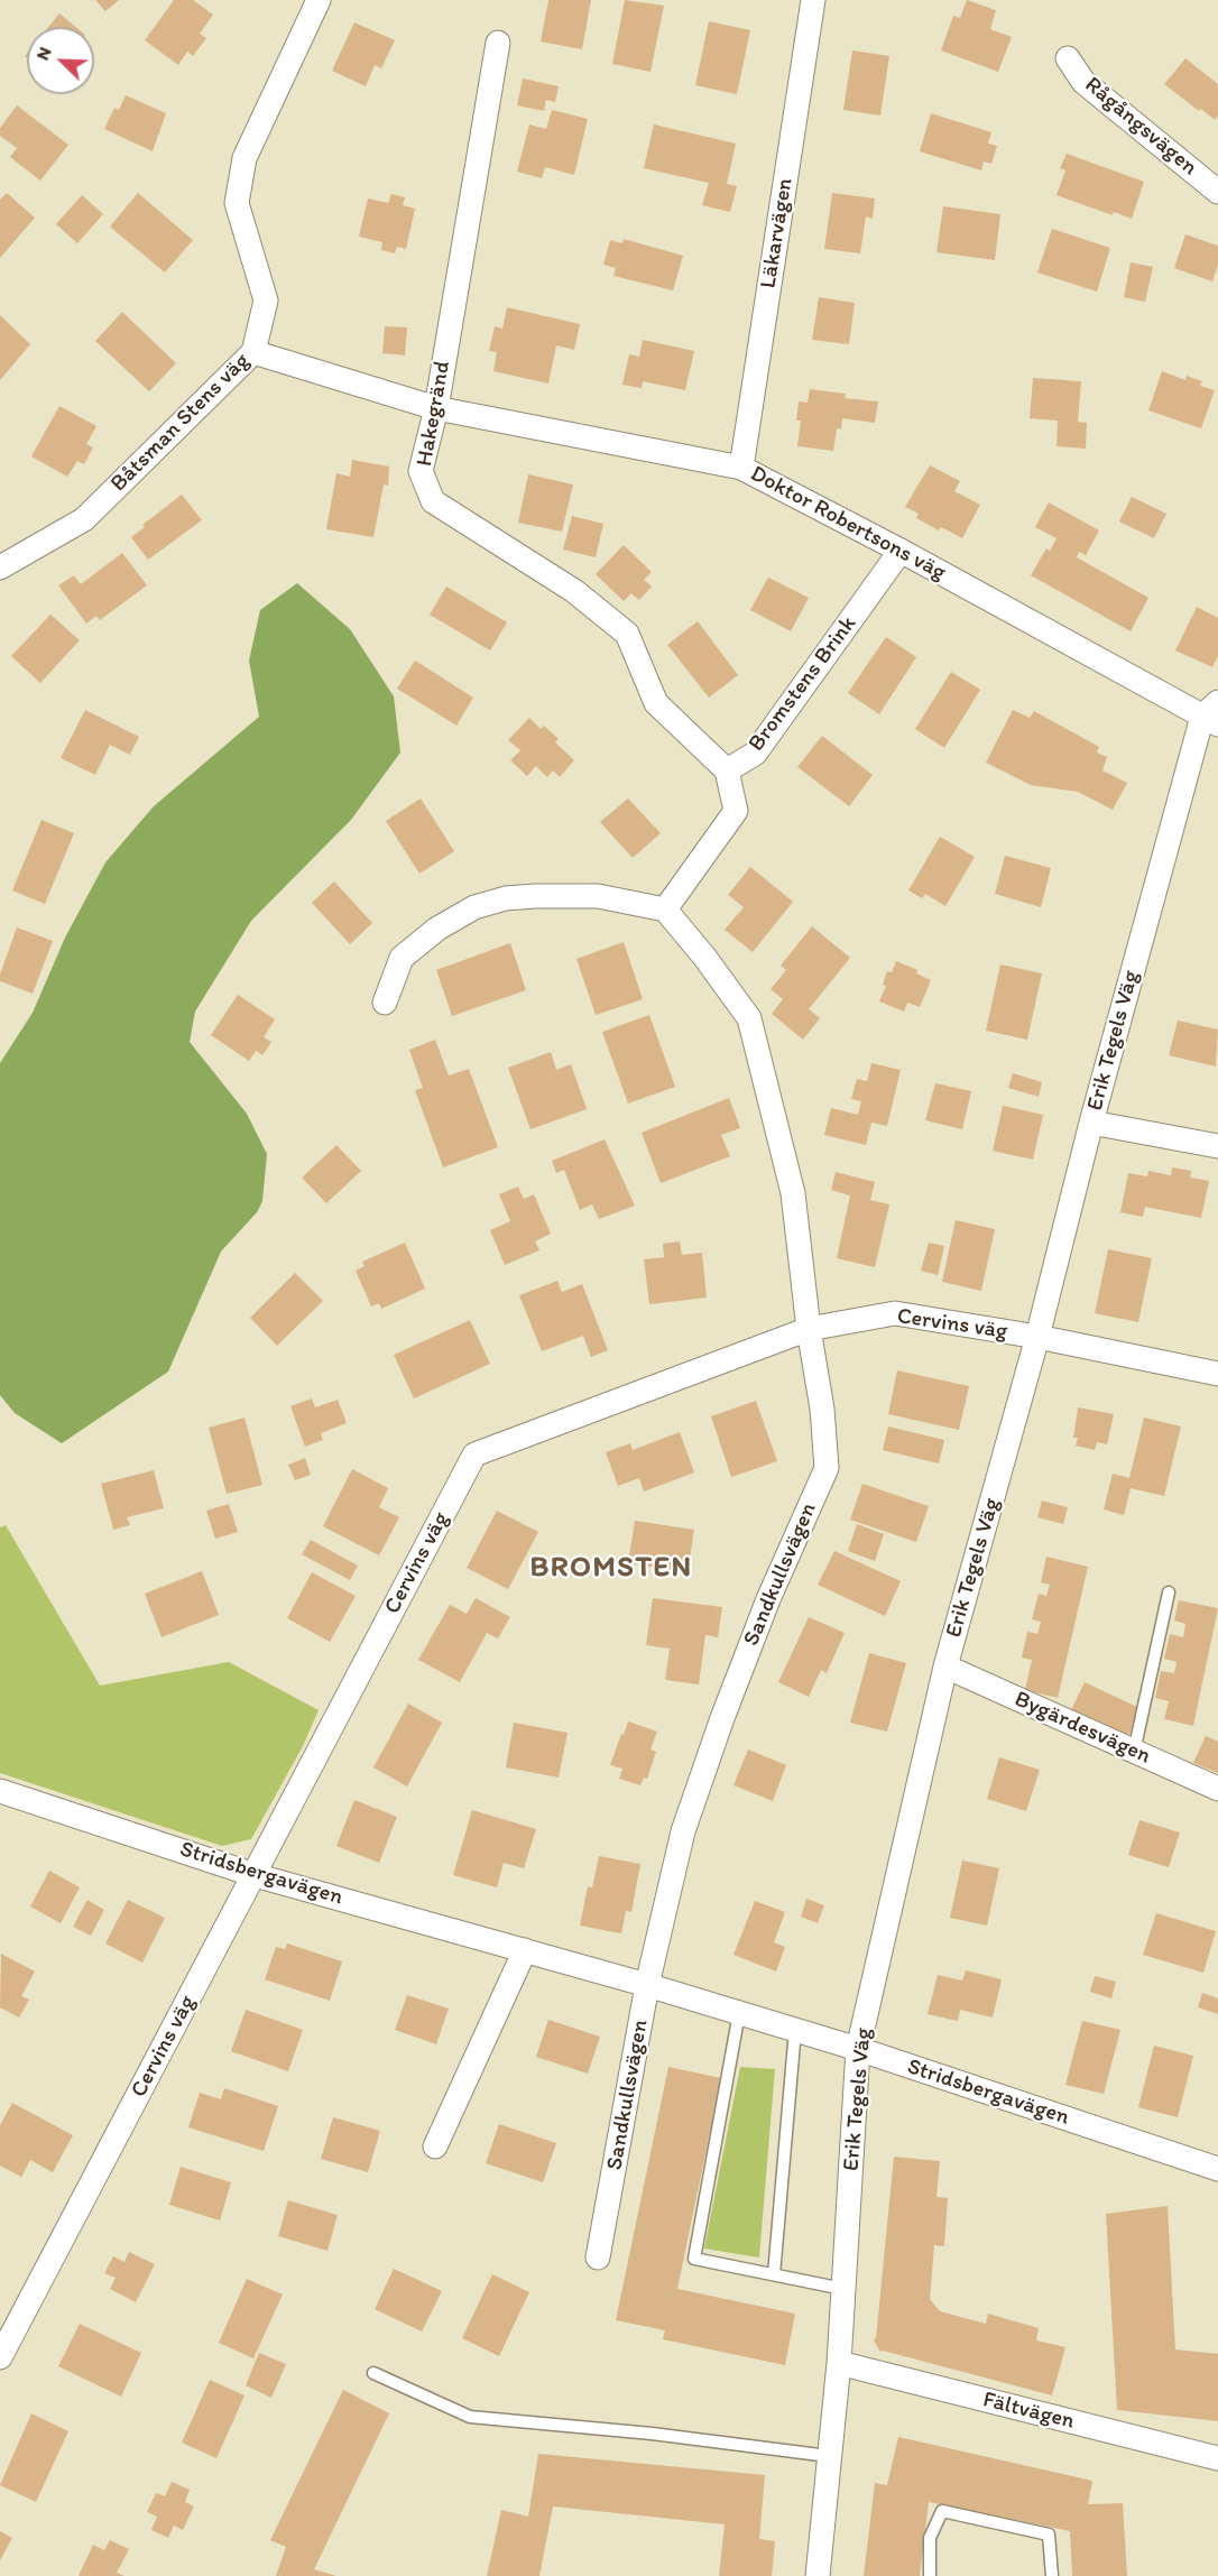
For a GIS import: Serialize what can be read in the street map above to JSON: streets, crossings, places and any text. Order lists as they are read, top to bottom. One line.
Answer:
{"streets":{"street":["Rågångsvägen","Läkarvägen","Hakegränd","Båtsman Stens väg","Doktor Robertsons väg","Bromstens Brink","Erik Tegels Väg","Cervins väg","Sandkullsvägen","Bygärdesvägen","Stridsbergavägen","Fältvägen"]},"crossings":[["Läkarvägen","Doktor Robertsons väg"],["Hakegränd","Doktor Robertsons väg"],["Hakegränd","Bromstens Brink"],["Båtsman Stens väg","Doktor Robertsons väg"],["Doktor Robertsons väg","Bromstens Brink"],["Doktor Robertsons väg","Erik Tegels Väg"],["Erik Tegels Väg","Cervins väg"],["Erik Tegels Väg","Bygärdesvägen"],["Erik Tegels Väg","Stridsbergavägen"],["Erik Tegels Väg","Fältvägen"],["Cervins väg","Sandkullsvägen"],["Cervins väg","Stridsbergavägen"],["Sandkullsvägen","Stridsbergavägen"]],"districts":["BROMSTEN"],"north":"top left"}
